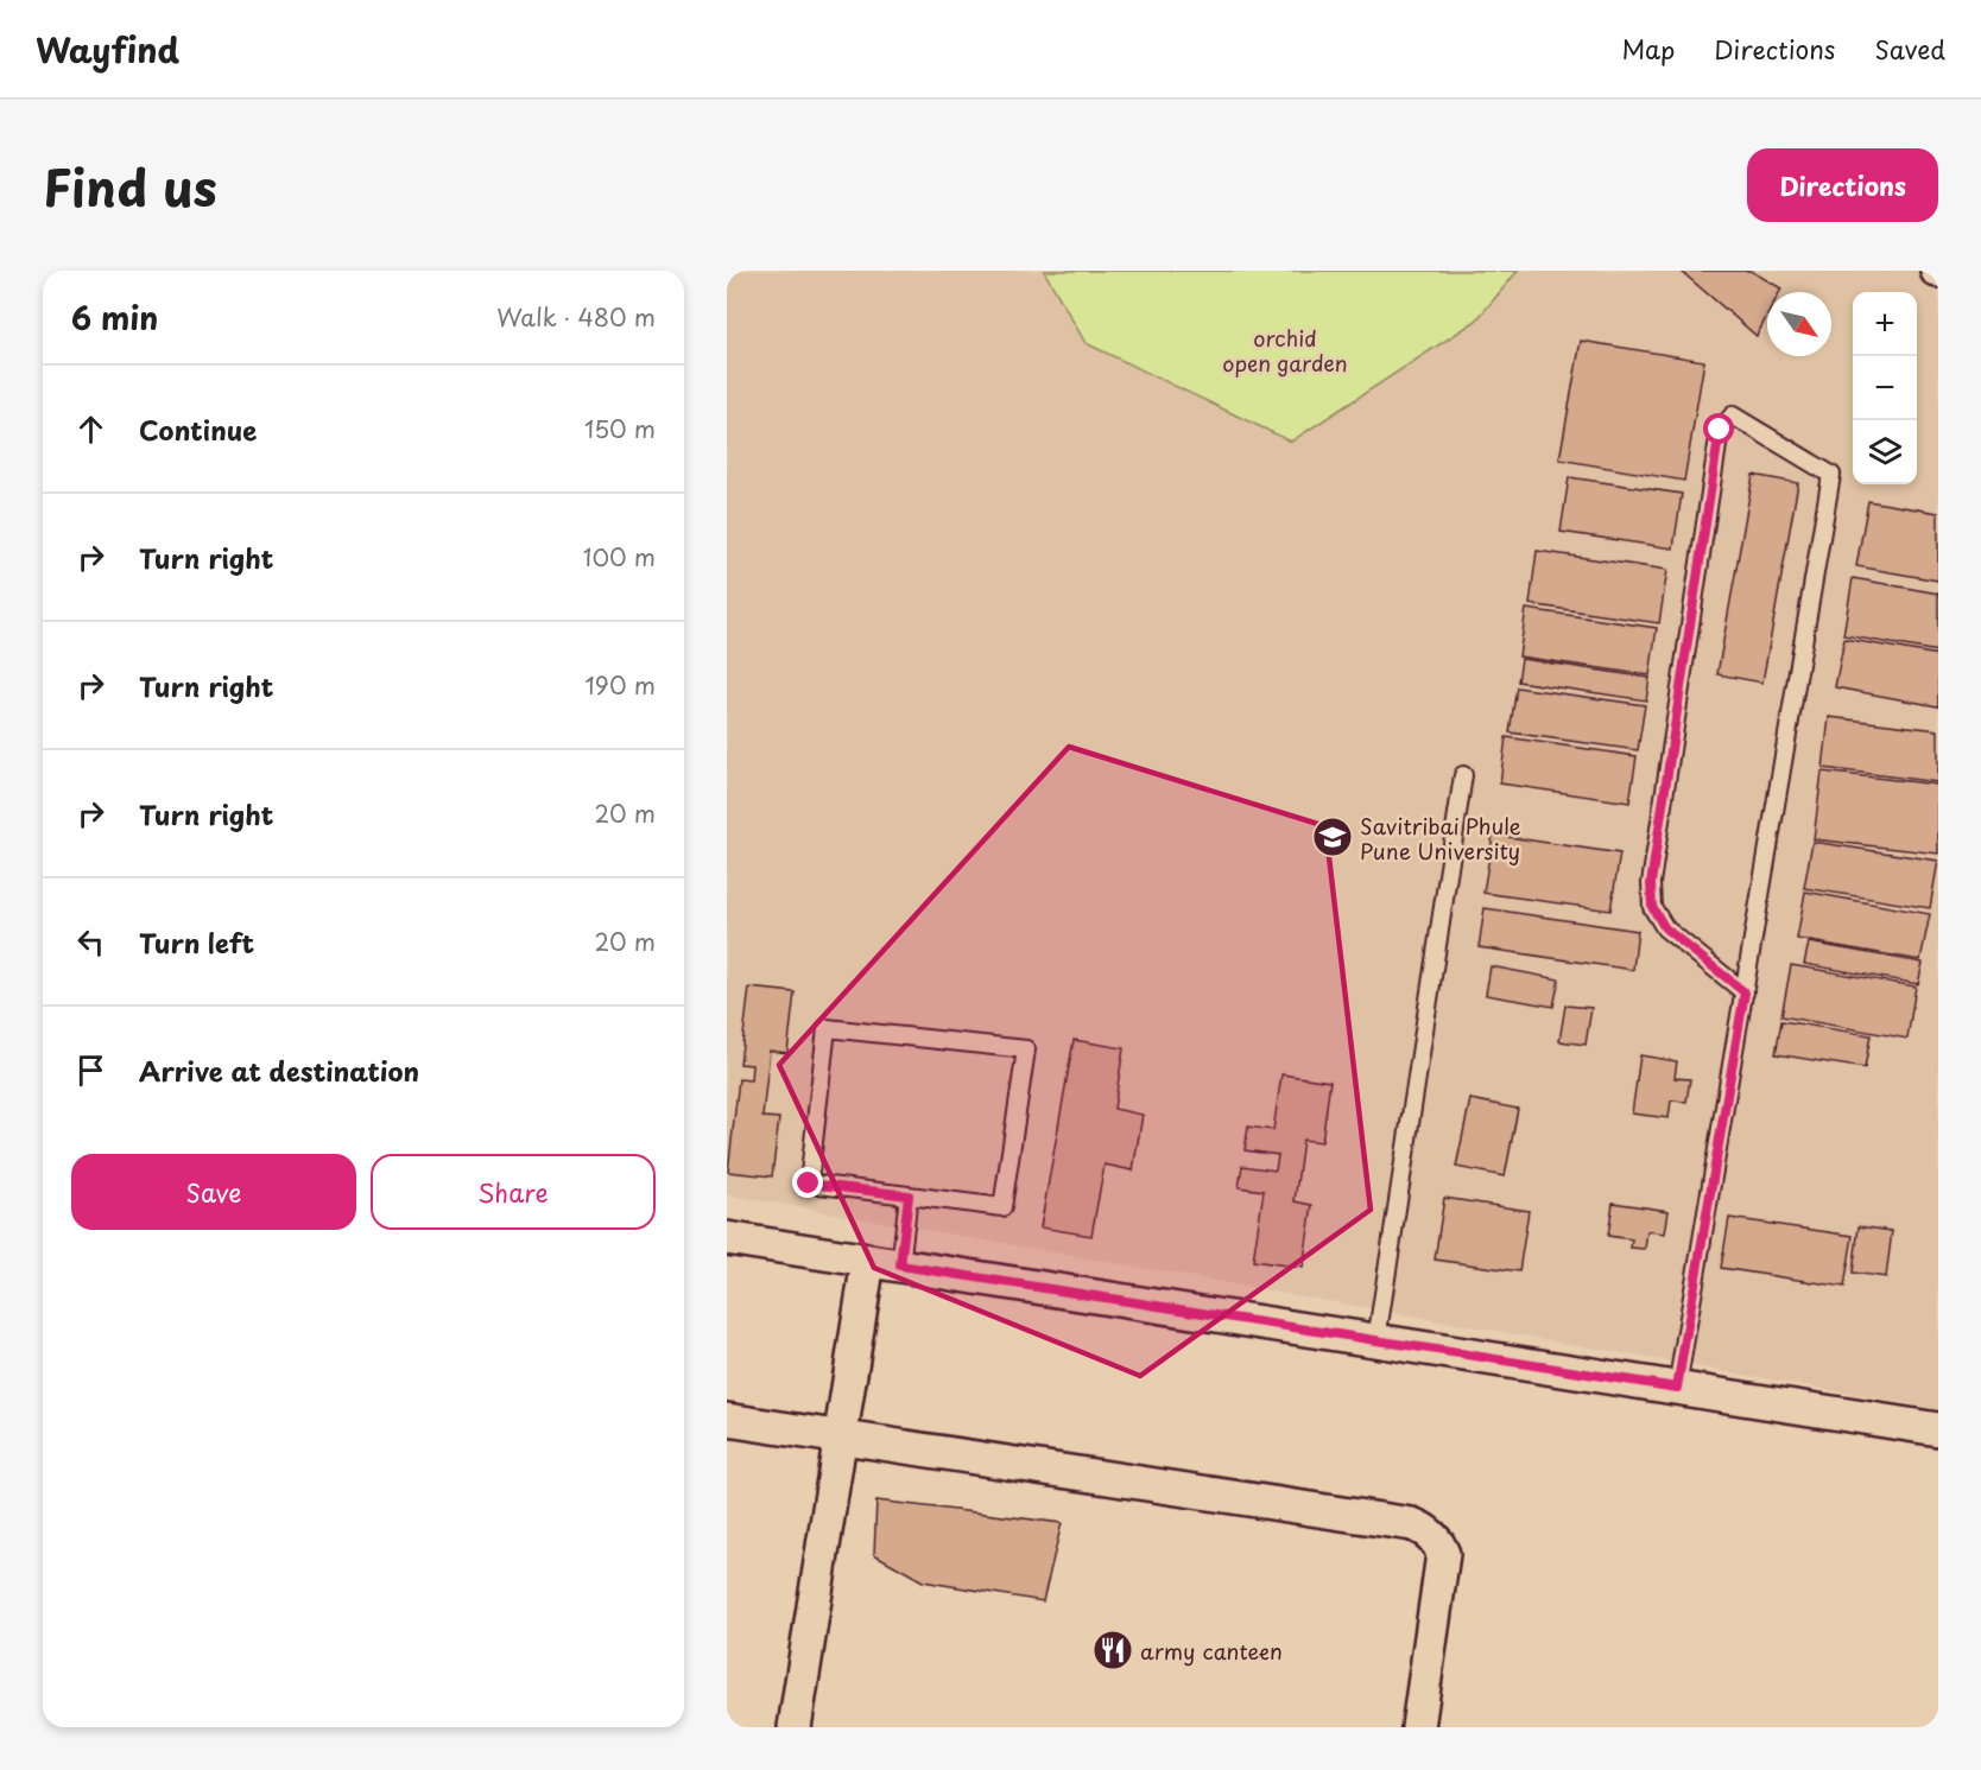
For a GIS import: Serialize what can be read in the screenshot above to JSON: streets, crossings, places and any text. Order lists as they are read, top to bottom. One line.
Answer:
{"parks":["orchid open garden"],"places":{"school or university":["Savitribai Phule Pune University"],"restaurant":["army canteen"]},"north":"bottom right","page":{"header":"Wayfind","nav":["Map","Directions","Saved"],"title":"Find us","buttons":["Directions",["Save","Share"]],"heading":["6 min","Walk · 480 m"],"map_buttons":["+","−"],"list":[["Continue","150 m"],["Turn right","100 m"],["Turn right","190 m"],["Turn right","20 m"],["Turn left","20 m"],"Arrive at destination"]}}
